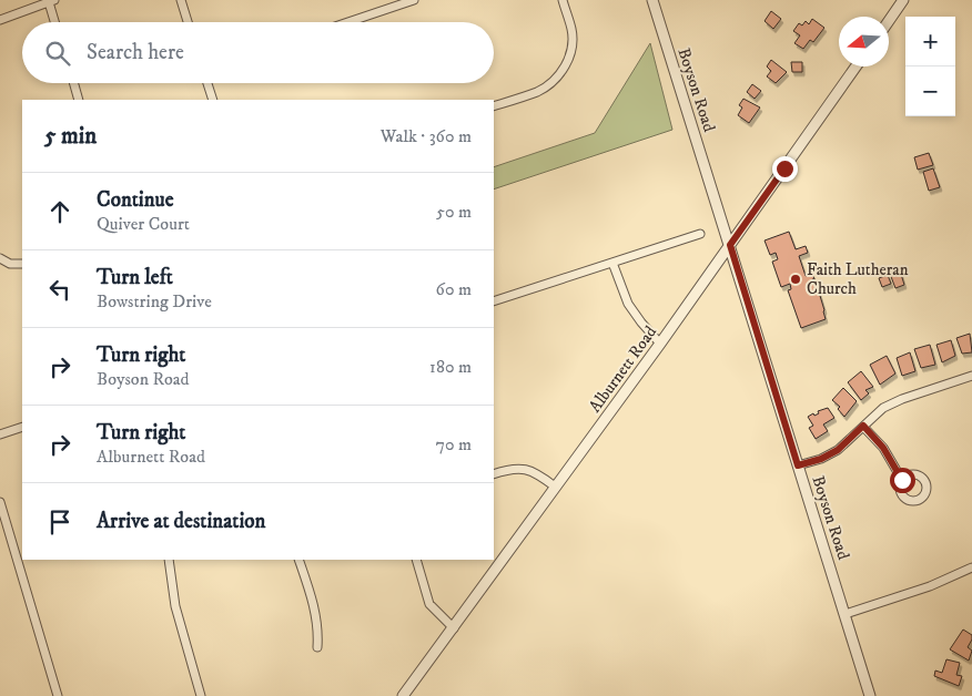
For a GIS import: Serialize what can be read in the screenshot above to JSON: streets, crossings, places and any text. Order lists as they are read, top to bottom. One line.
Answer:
{"streets":{"street":["Boyson Road","Alburnett Road"]},"crossings":[["Boyson Road","Alburnett Road"]],"places":["Faith Lutheran Church"],"north":"left","page":{"map_buttons":["+","−"],"search":"Search here","heading":["5 min","Walk · 360 m"],"list":[["Continue","Quiver Court","50 m"],["Turn left","Bowstring Drive","60 m"],["Turn right","Boyson Road","180 m"],["Turn right","Alburnett Road","70 m"],"Arrive at destination"]}}
